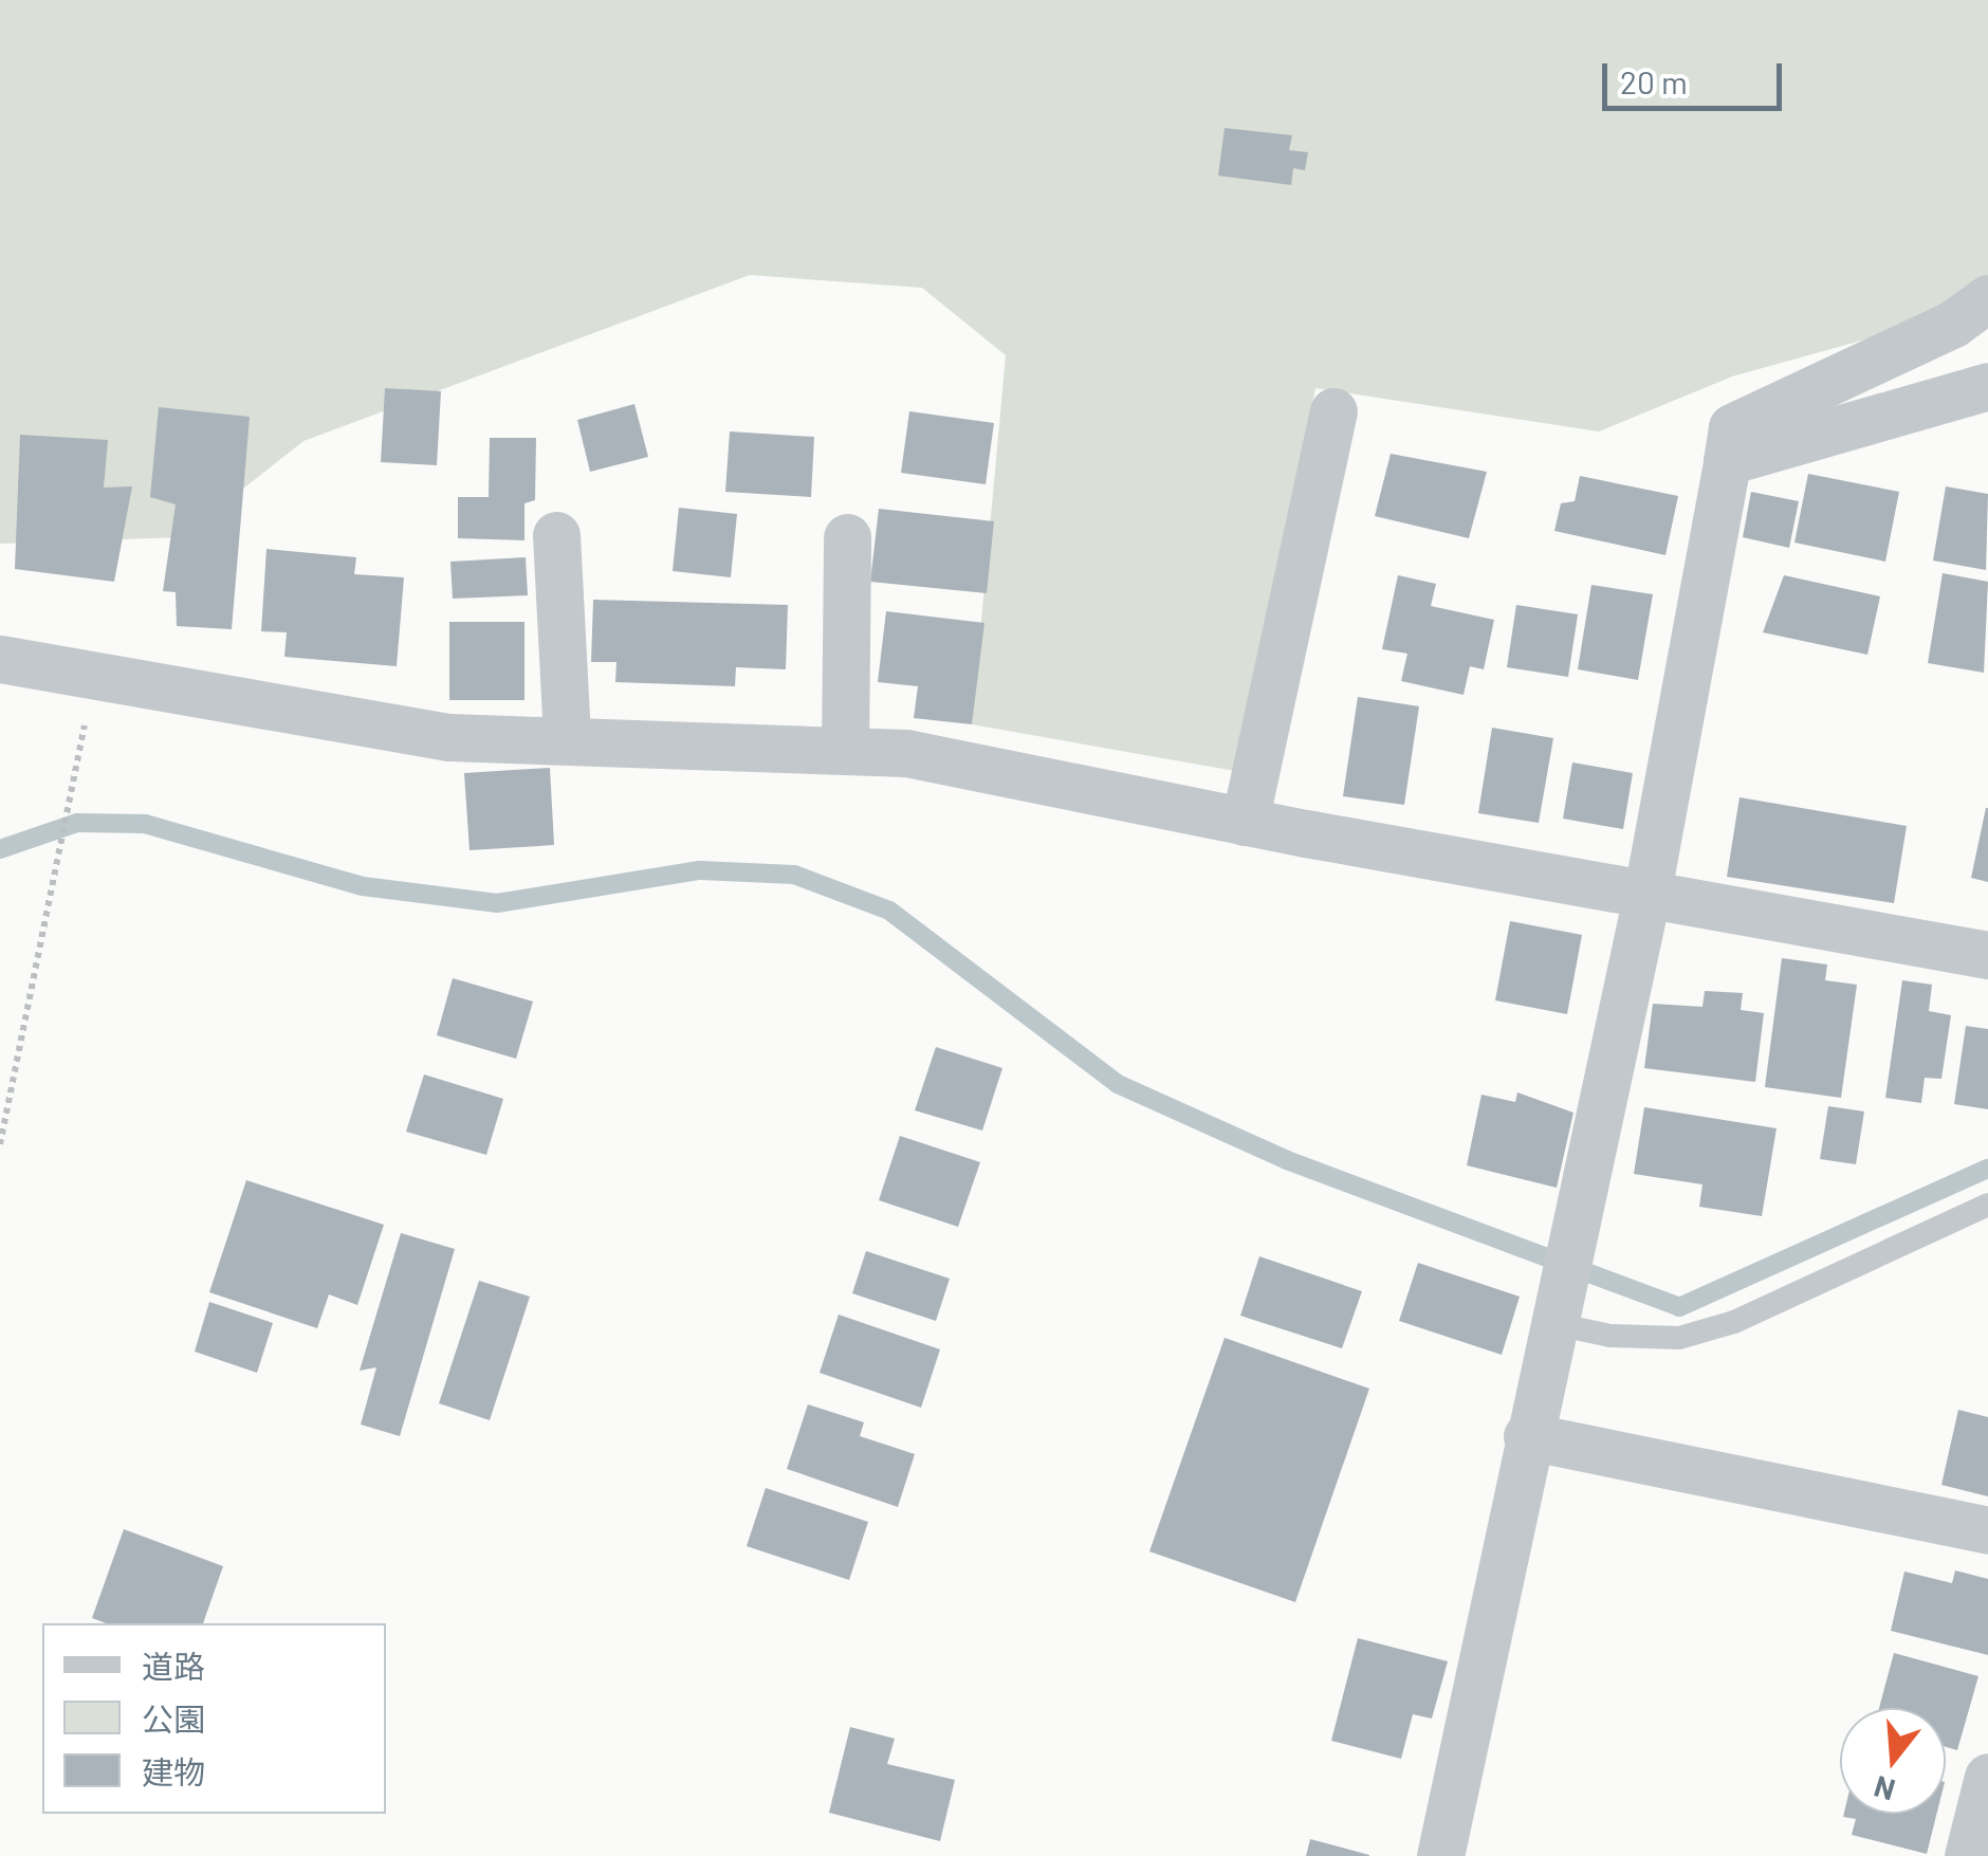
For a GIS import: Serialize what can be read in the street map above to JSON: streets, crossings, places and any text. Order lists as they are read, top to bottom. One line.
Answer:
{"legend":["道路","公園","建物"],"scale_bar":"20 m","north":"bottom"}
